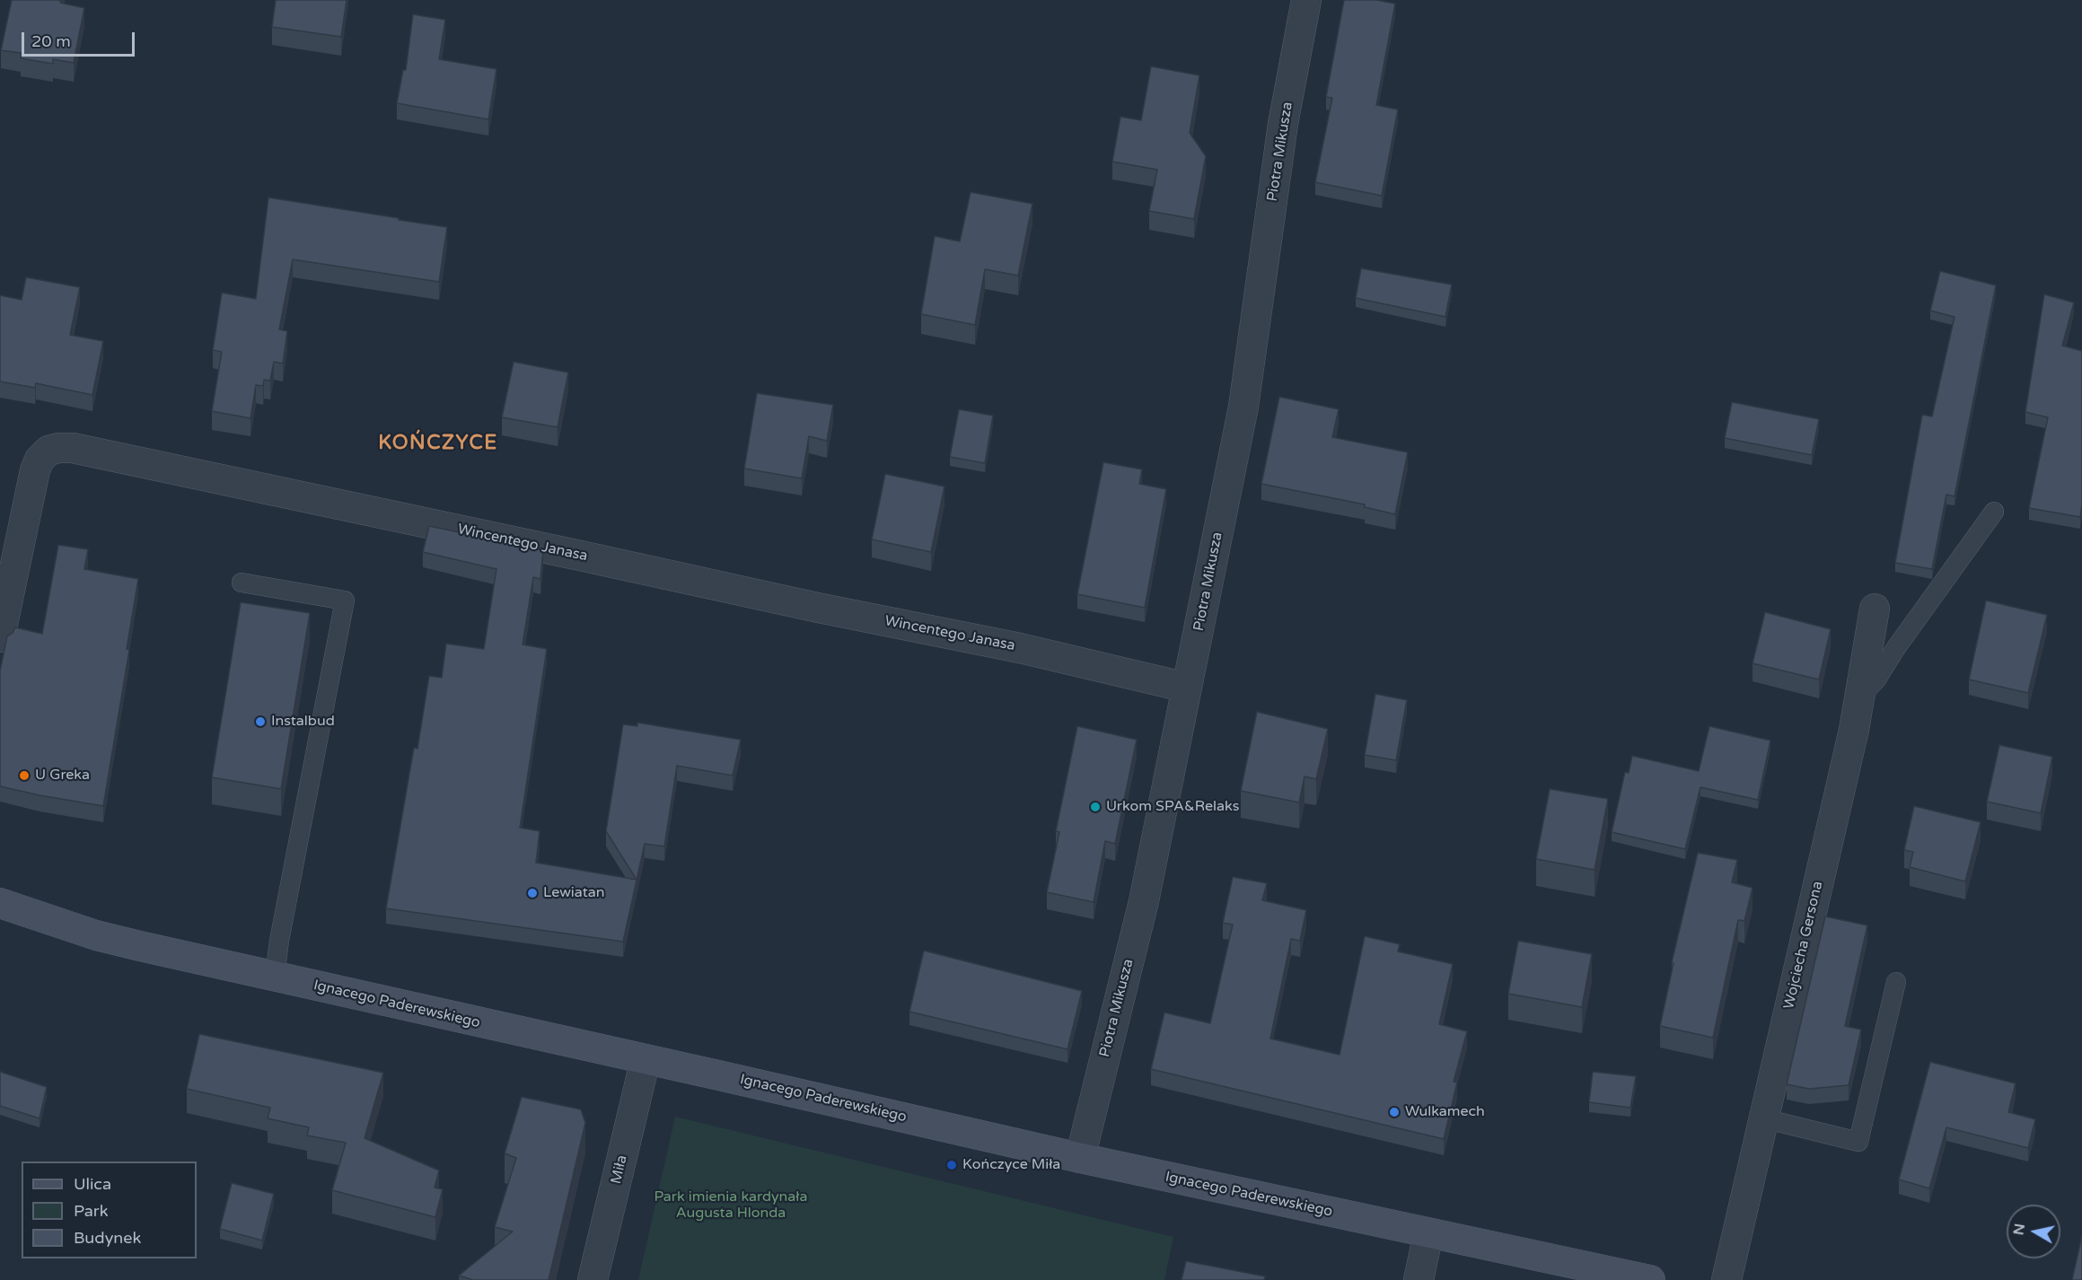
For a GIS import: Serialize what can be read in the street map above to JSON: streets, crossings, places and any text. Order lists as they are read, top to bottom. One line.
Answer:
{"streets":{"main road":["Ignacego Paderewskiego"],"street":["Piotra Mikusza","Wincentego Janasa","Wojciecha Gersona","Miła"]},"crossings":[["Piotra Mikusza","Wincentego Janasa"],["Piotra Mikusza","Ignacego Paderewskiego"],["Ignacego Paderewskiego","Miła"]],"districts":["KOŃCZYCE"],"parks":["Park imienia kardynała Augusta Hlonda"],"places":["Instalbud","U Greka","Urkom SPA&Relaks","Lewiatan","Wulkamech","Kończyce Miła"],"legend":["Ulica","Park","Budynek"],"scale_bar":"20 m","north":"left"}
